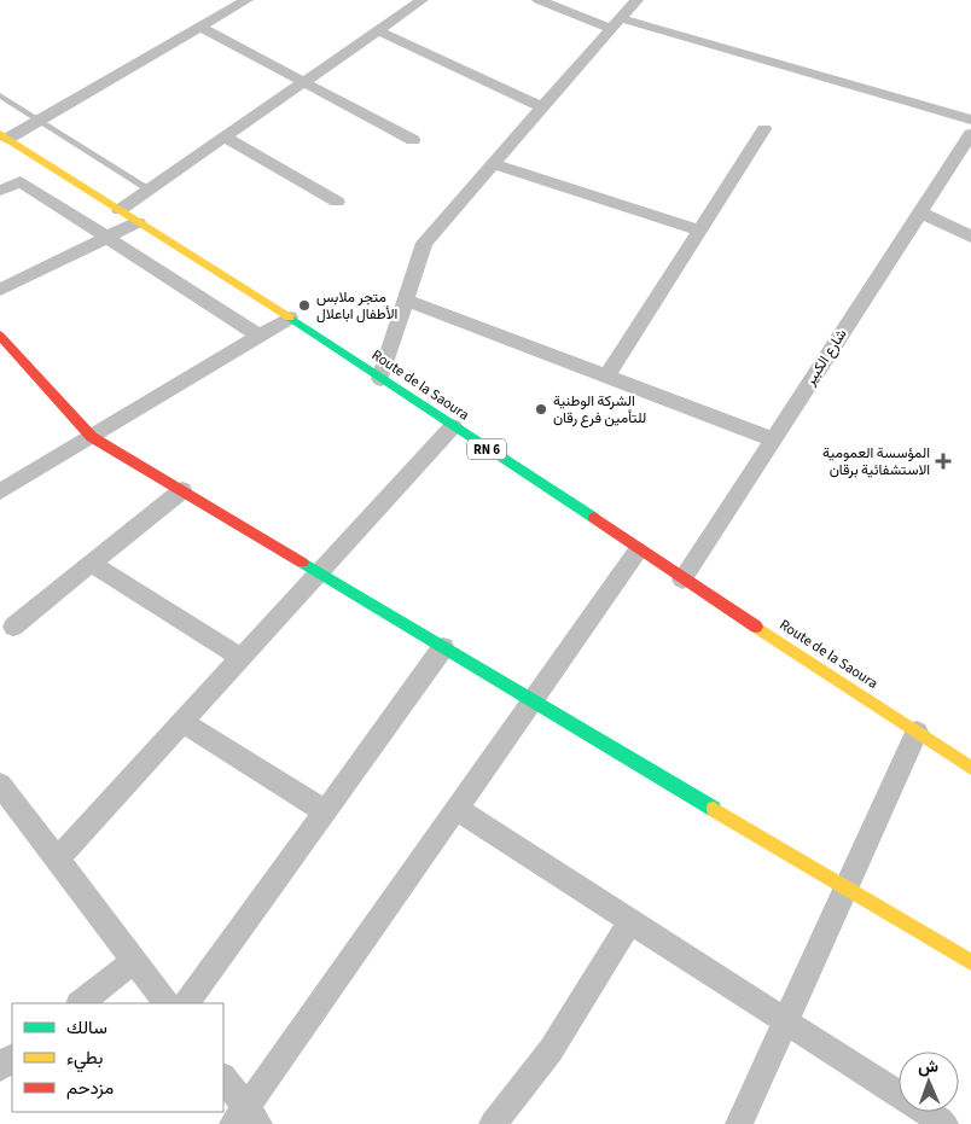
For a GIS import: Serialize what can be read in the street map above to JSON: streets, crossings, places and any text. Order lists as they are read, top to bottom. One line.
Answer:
{"streets":{"main road":["Route de la Saoura","RN 6"],"street":["شارع الكبير"]},"crossings":[["شارع الكبير","Route de la Saoura"]],"places":{"other":["متجر ملابس الأطفال اباعلال","الشركة الوطنية للتأمين فرع رقان"],"health":["المؤسسة العمومية الاستشفائية برقان"]},"legend":["سالك","بطيء","مزدحم"],"north":"top"}
